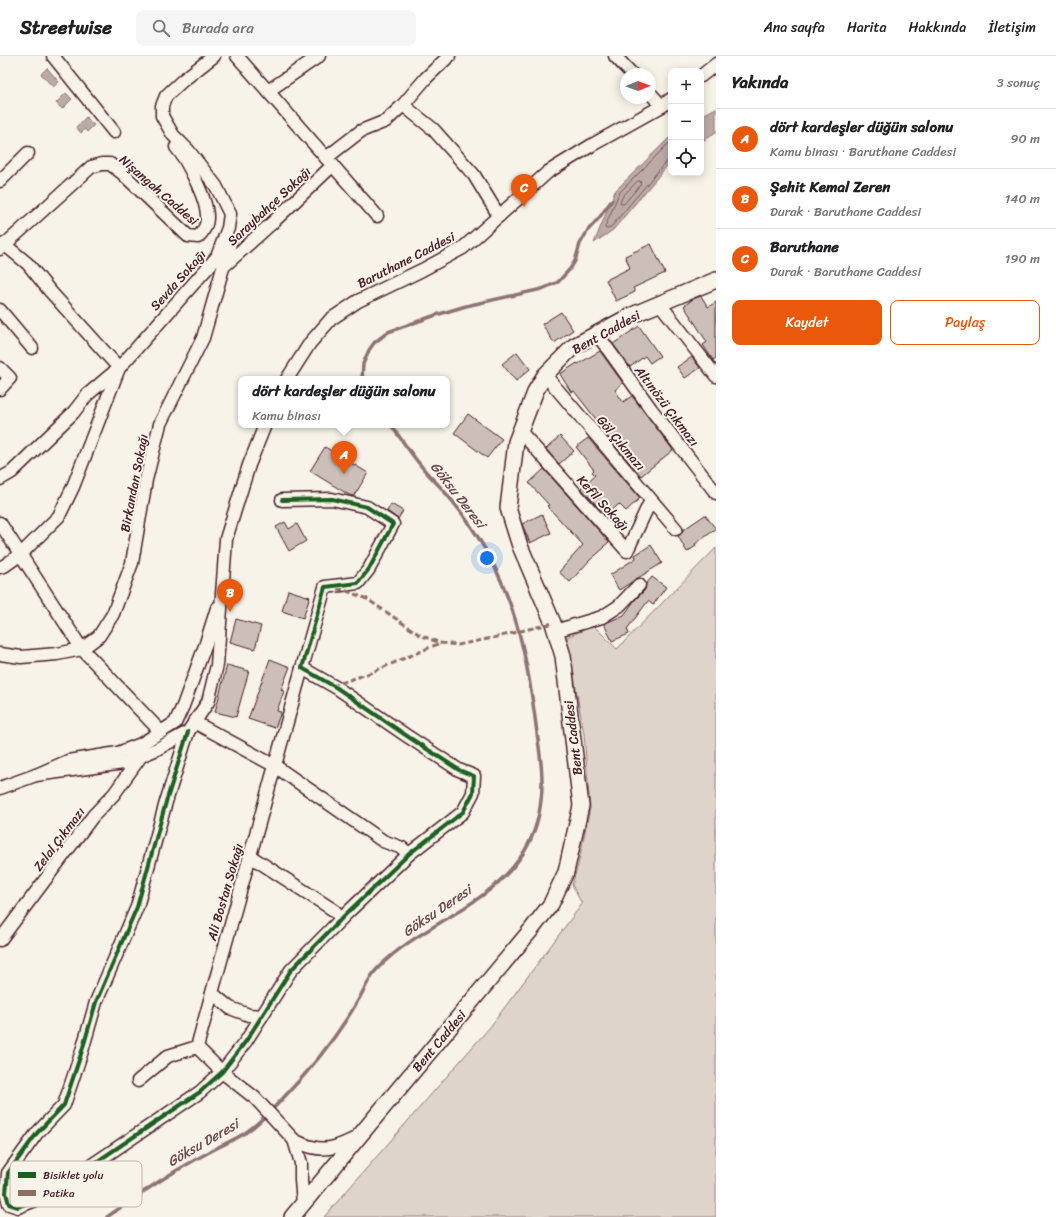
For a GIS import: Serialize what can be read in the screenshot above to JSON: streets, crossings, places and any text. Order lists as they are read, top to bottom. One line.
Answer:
{"streets":{"street":["Nişangah Caddesi","Saraybahçe Sokağı","Baruthane Caddesi","Sevda Sokaḡı","Bent Caddesi","Altınözü Çıkmazı","Göl Çıkmazı","Birkandan Sokağı","Kefil Sokağı","Zelal Çıkmazı","Ali Bostan Sokağı"]},"crossings":[["Saraybahçe Sokağı","Birkandan Sokağı"],["Sevda Sokaḡı","Birkandan Sokağı"],["Bent Caddesi","Altınözü Çıkmazı"],["Bent Caddesi","Göl Çıkmazı"],["Bent Caddesi","Kefil Sokağı"],["Göl Çıkmazı","Kefil Sokağı"]],"water":["Göksu Deresi"],"legend":["Bisiklet yolu","Patika"],"north":"right","page":{"header":"Streetwise","search":"Burada ara","nav":["Ana sayfa","Harita","Hakkında","İletişim"],"heading":["Yakında","3 sonuç"],"map_buttons":["+","−"],"list":[{"mark":"A","name":"dört kardeşler düğün salonu","note":"Kamu binası · Baruthane Caddesi","value":"90 m"},{"mark":"B","name":"Şehit Kemal Zeren","note":"Durak · Baruthane Caddesi","value":"140 m"},{"mark":"C","name":"Baruthane","note":"Durak · Baruthane Caddesi","value":"190 m"}],"pins":["C","A","B"],"buttons":["Kaydet","Paylaş"],"popup":["dört kardeşler düğün salonu","Kamu binası"]}}
